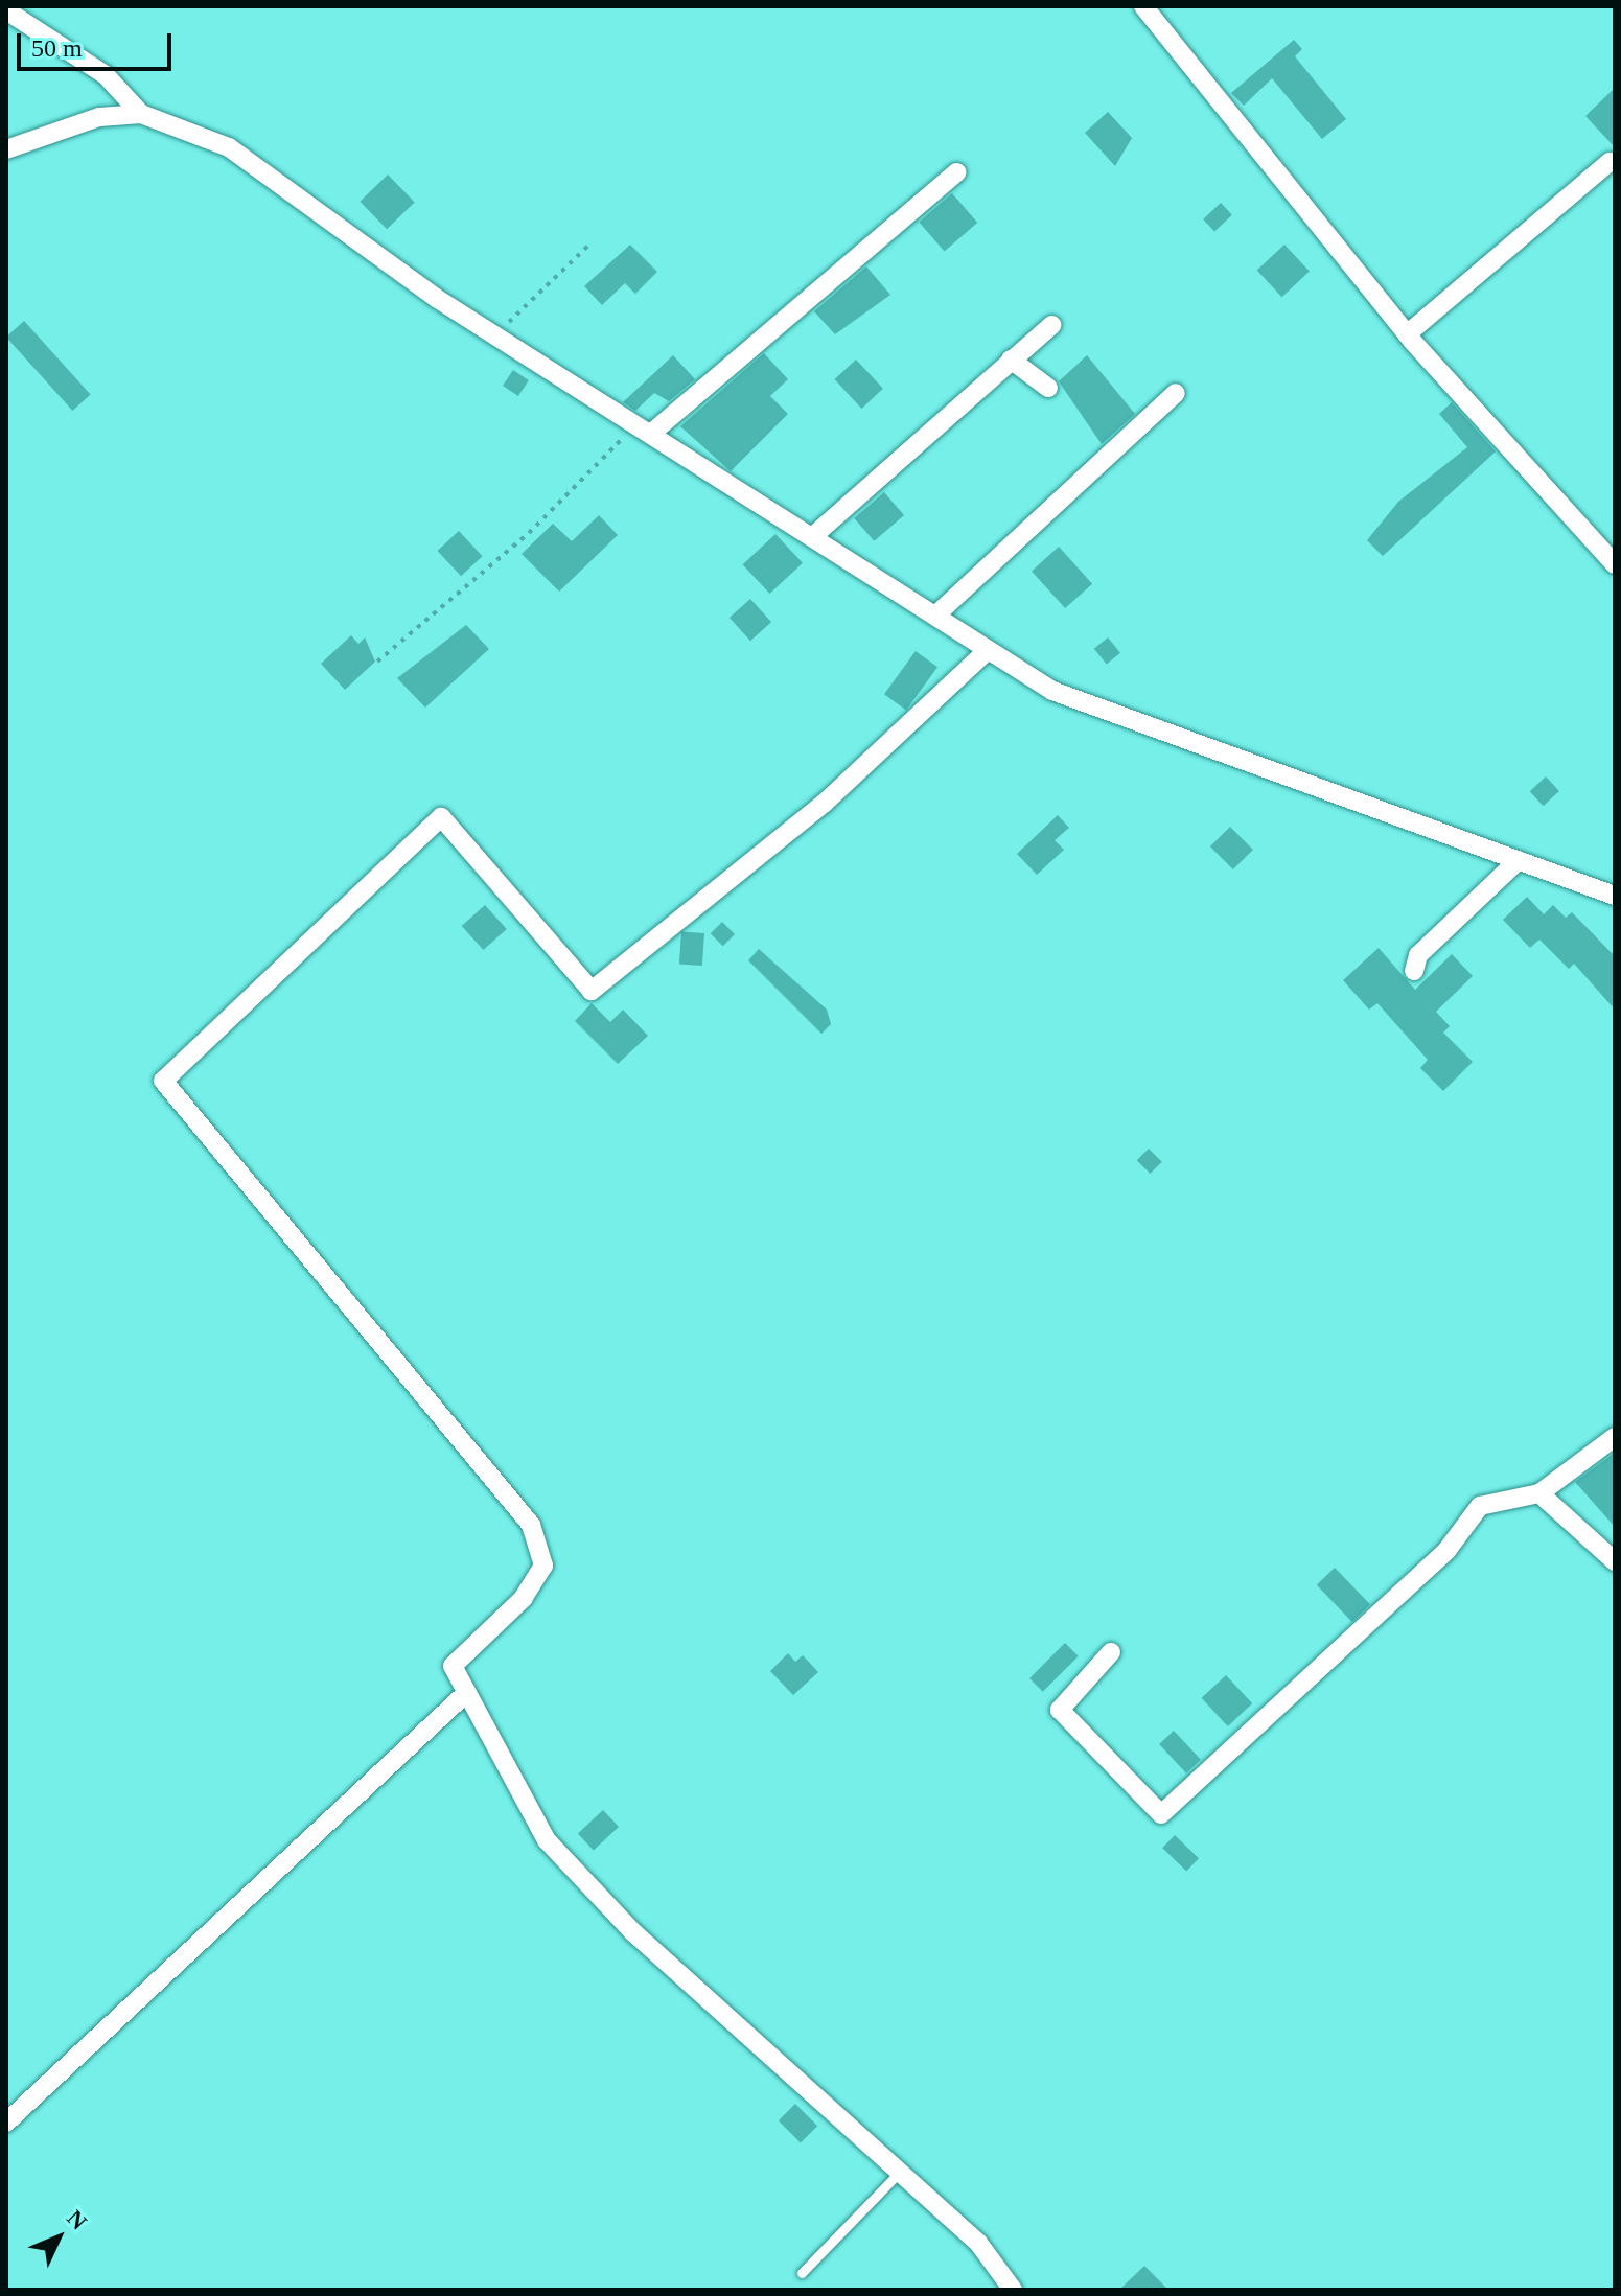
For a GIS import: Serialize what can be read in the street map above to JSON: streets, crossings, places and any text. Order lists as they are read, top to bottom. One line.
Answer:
{"scale_bar":"50 m","north":"top right"}
